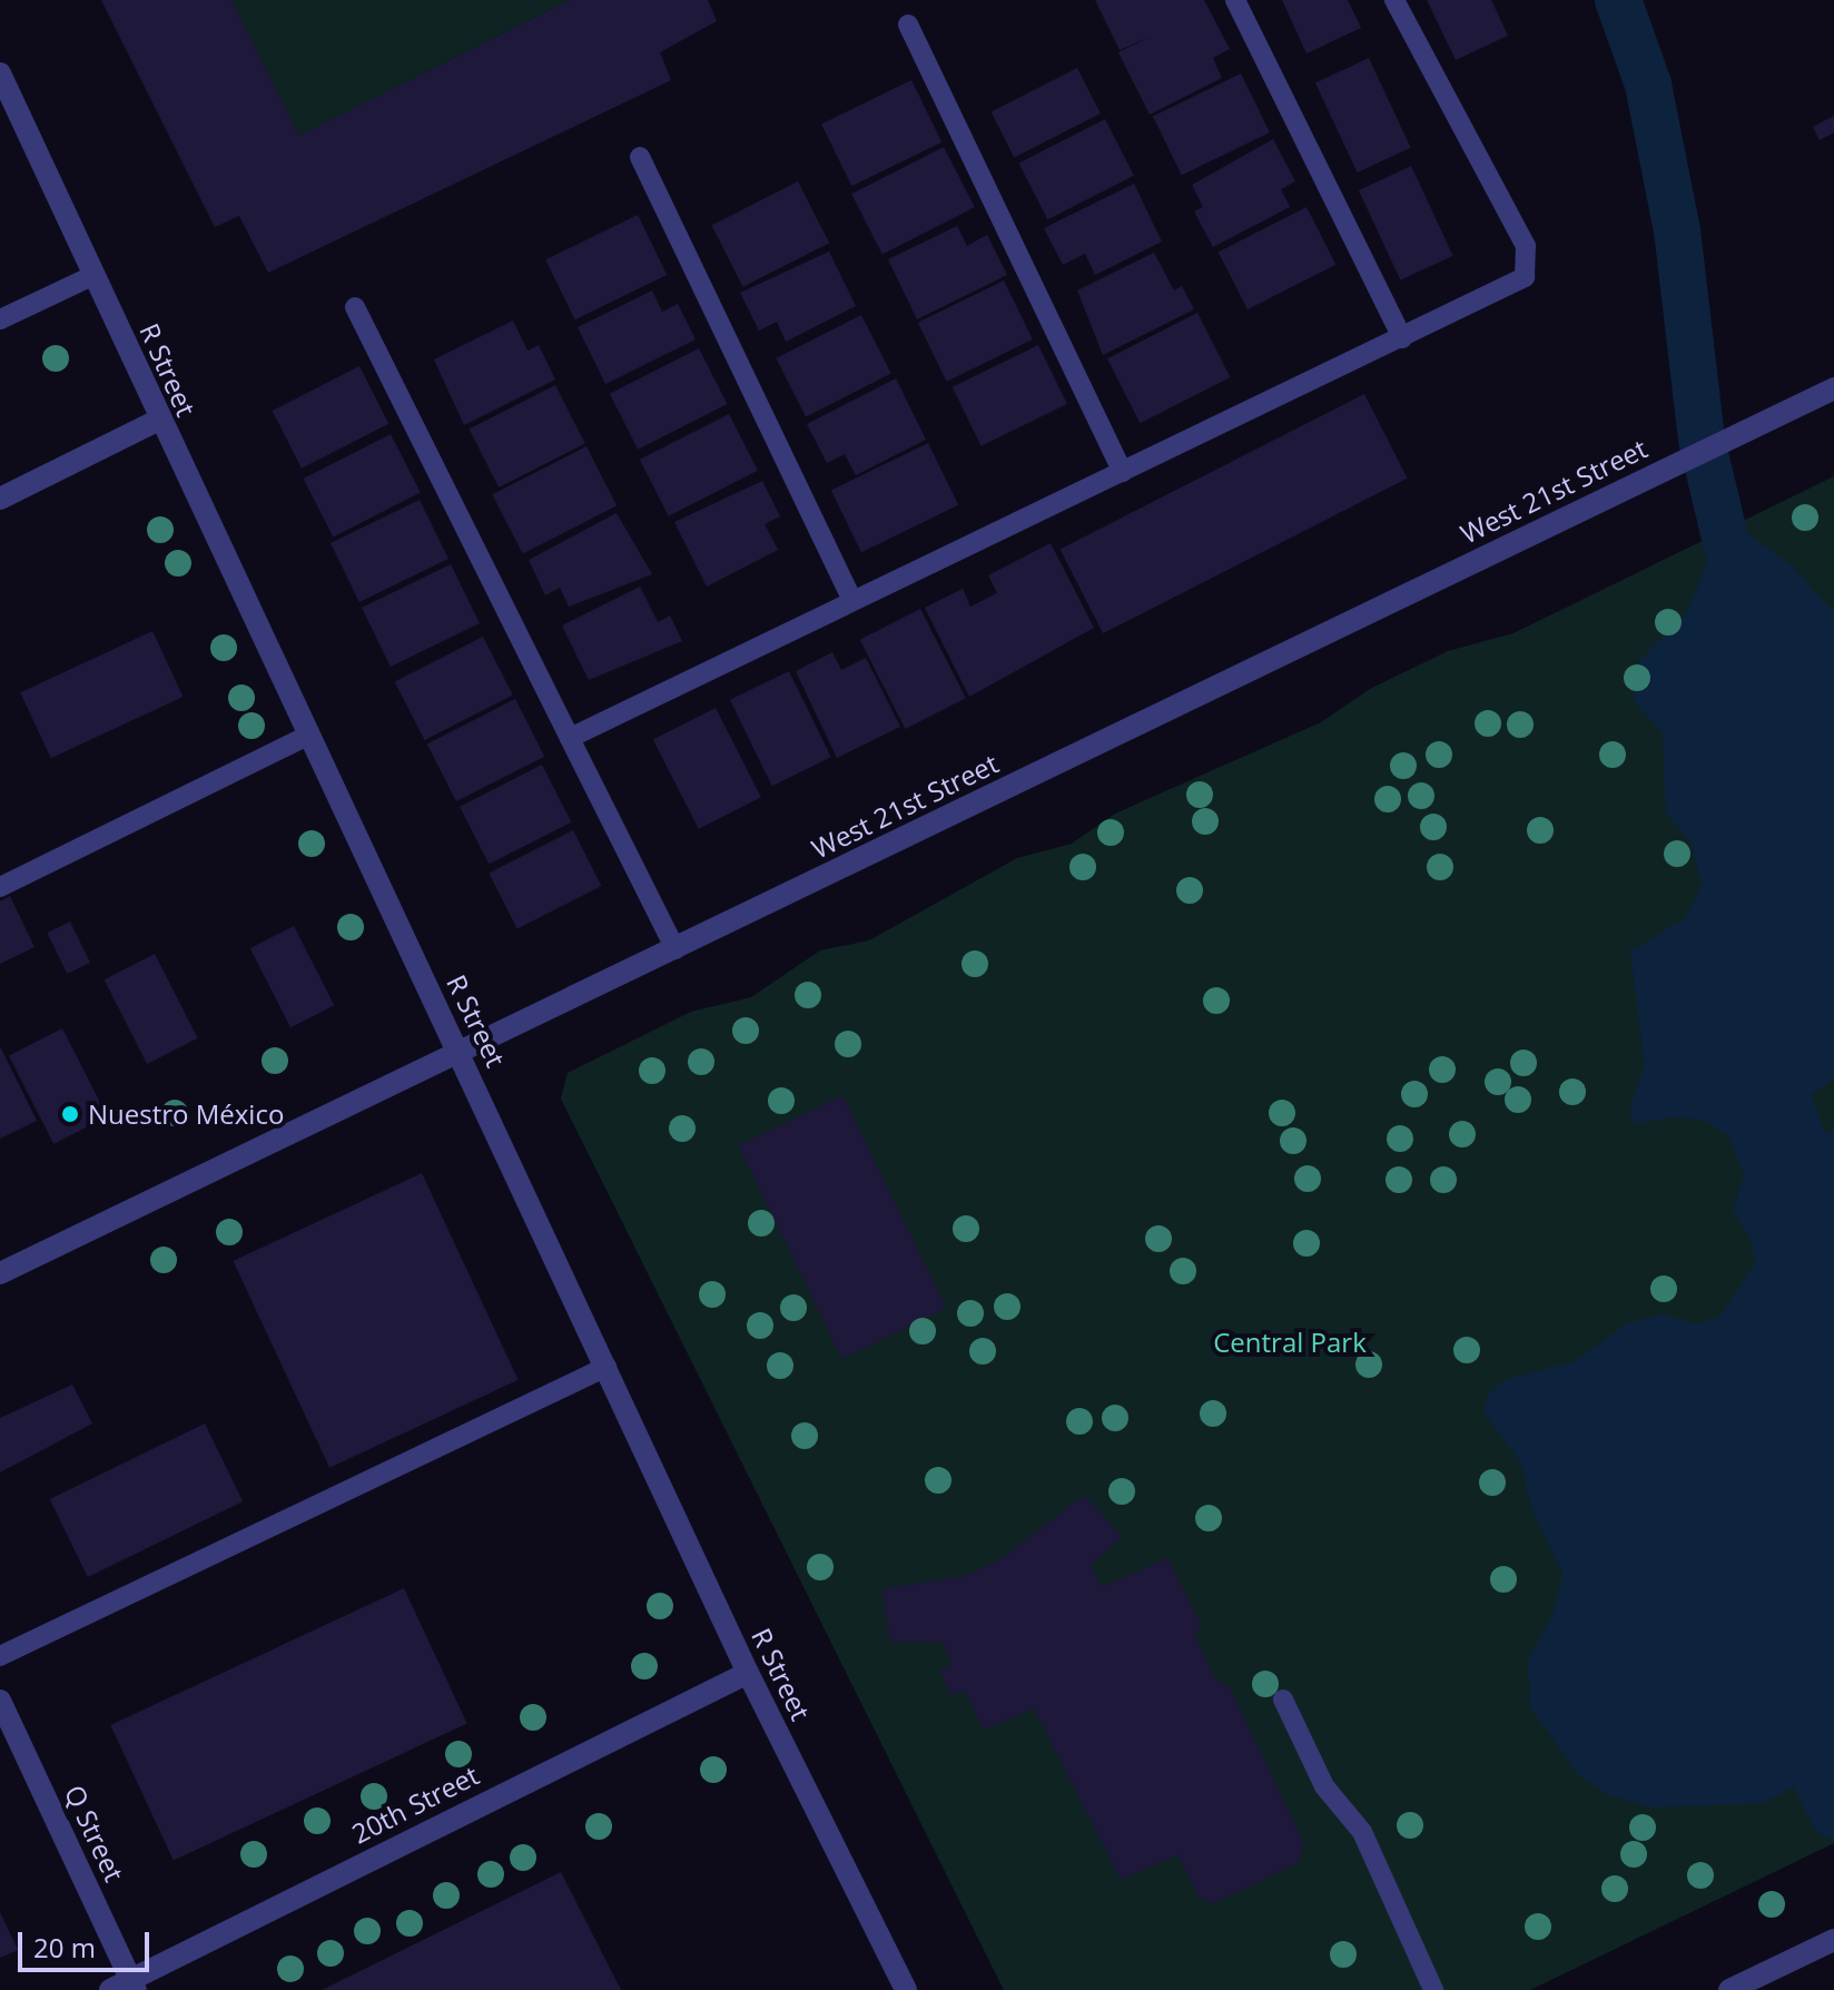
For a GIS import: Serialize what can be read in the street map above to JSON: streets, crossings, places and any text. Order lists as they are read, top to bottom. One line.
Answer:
{"streets":{"street":["R Street","West 21st Street","20th Street","Q Street"]},"crossings":[["R Street","West 21st Street"],["R Street","20th Street"],["20th Street","Q Street"]],"parks":["Central Park"],"places":["Nuestro México"],"scale_bar":"20 m"}
